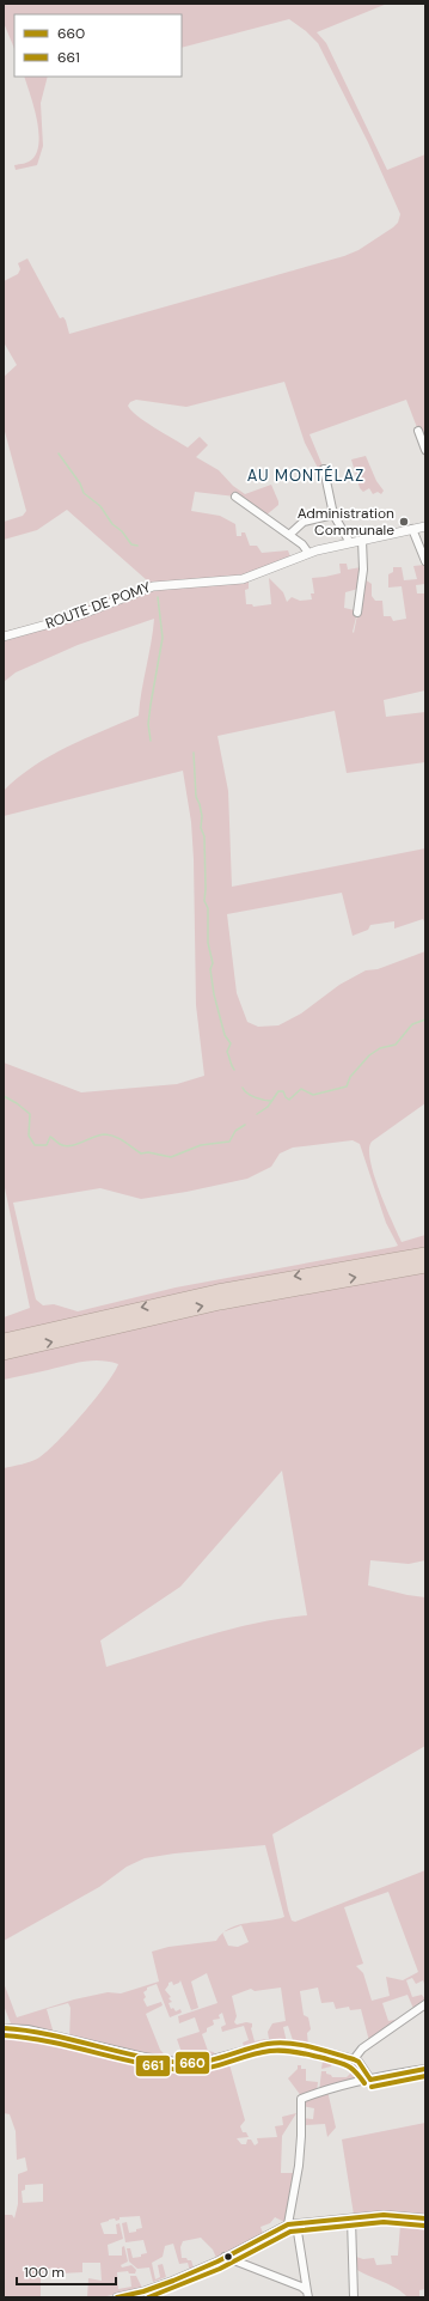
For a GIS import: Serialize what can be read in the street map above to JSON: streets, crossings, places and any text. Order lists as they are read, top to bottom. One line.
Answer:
{"streets":{"street":["ROUTE DE POMY"]},"districts":["AU MONTÉLAZ"],"places":["Administration Communale"],"lines":["transit line 660","transit line 661"],"legend":["660","661"],"scale_bar":"100 m"}
